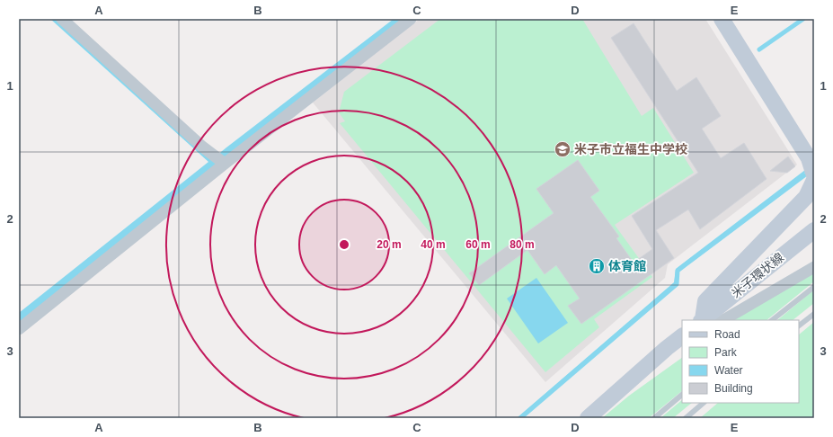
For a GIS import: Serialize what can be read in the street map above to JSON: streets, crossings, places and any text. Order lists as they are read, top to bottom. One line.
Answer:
{"streets":{"street":["米子環状線"]},"places":{"school or university":["米子市立福生中学校"],"building":["体育館"]},"legend":["Road","Park","Water","Building"],"grid":{"columns":["A","B","C","D","E"],"rows":["1","2","3"]},"rings":["20 m","40 m","60 m","80 m"]}
